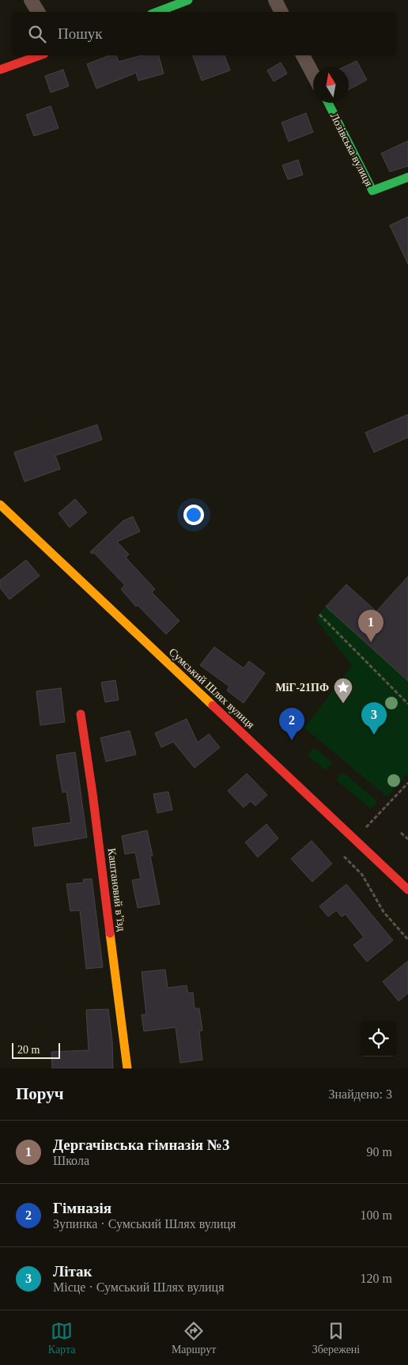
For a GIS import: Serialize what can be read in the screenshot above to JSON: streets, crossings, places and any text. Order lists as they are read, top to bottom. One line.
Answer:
{"streets":{"street":["Лозівська вулиця","Сумський Шлях вулиця","Каштановий в’їзд"]},"places":{"place":["МіГ-21ПФ"]},"scale_bar":"20 m","north":"top","page":{"search":"Пошук","pins":["1","3","2"],"scale":"20 m","heading":["Поруч","Знайдено: 3"],"list":[{"mark":"1","name":"Дергачівська гімназія №3","note":"Школа","value":"90 m"},{"mark":"2","name":"Гімназія","note":"Зупинка · Сумський Шлях вулиця","value":"100 m"},{"mark":"3","name":"Літак","note":"Місце · Сумський Шлях вулиця","value":"120 m"}],"nav":["Карта","Маршрут","Збережені"]}}
